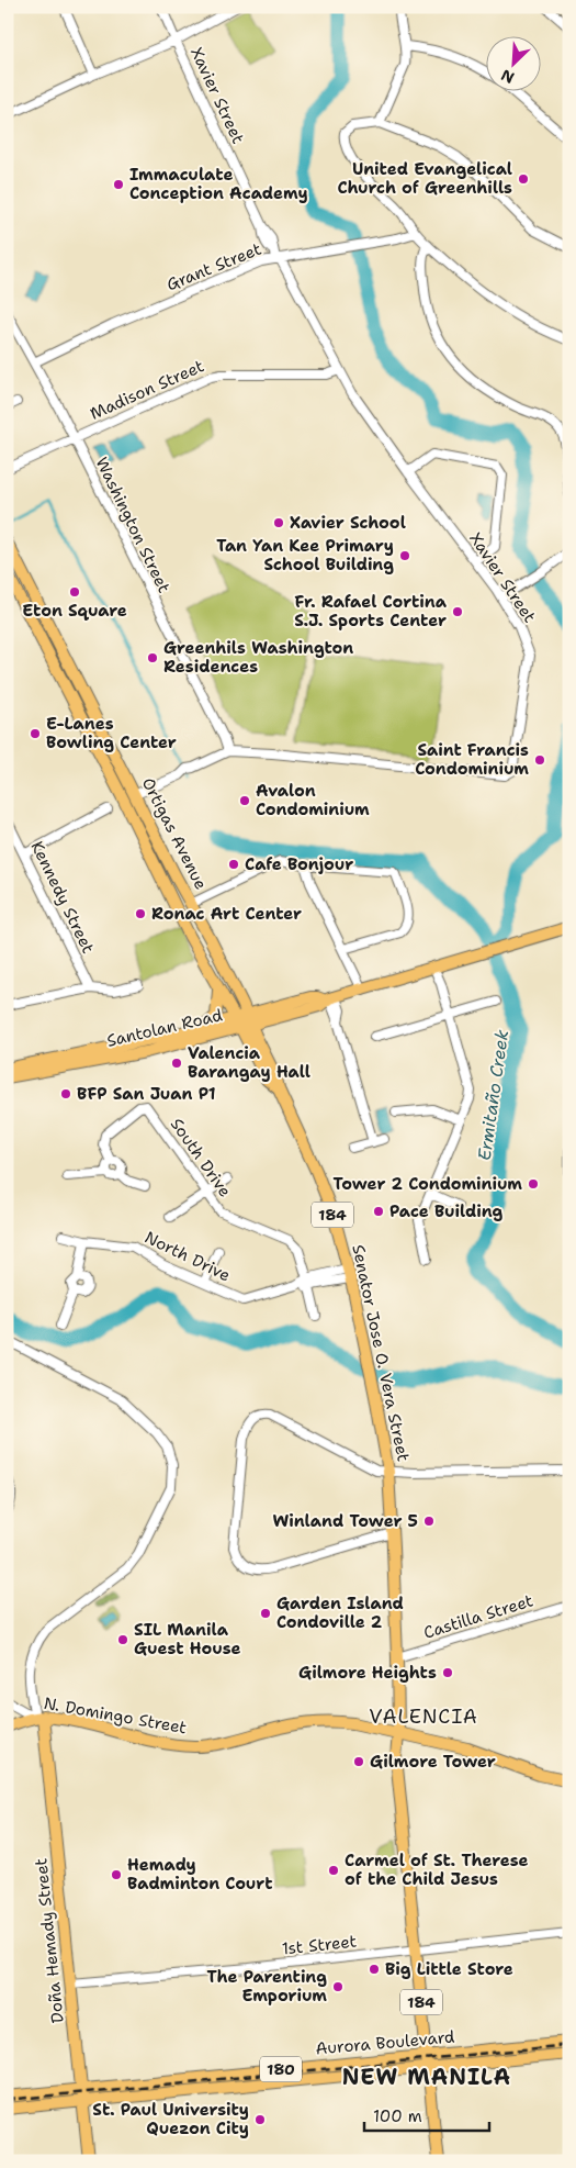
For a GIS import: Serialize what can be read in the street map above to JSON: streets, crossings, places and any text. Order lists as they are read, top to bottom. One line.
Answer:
{"streets":{"main road":["Ortigas Avenue","Santolan Road","184","Senator Jose O. Vera Street","N. Domingo Street","Doña Hemady Street","Aurora Boulevard","180"],"street":["Xavier Street","Grant Street","Madison Street","Washington Street","Kennedy Street","South Drive","North Drive","Castilla Street","1st Street"]},"crossings":[["Xavier Street","Grant Street"],["Xavier Street","Madison Street"],["Xavier Street","Washington Street"],["Xavier Street","Ortigas Avenue"],["Grant Street","Washington Street"],["Madison Street","Washington Street"],["Ortigas Avenue","Santolan Road"],["Ortigas Avenue","Senator Jose O. Vera Street"],["Santolan Road","Senator Jose O. Vera Street"],["South Drive","North Drive"],["184","Senator Jose O. Vera Street"],["184","N. Domingo Street"],["184","1st Street"],["184","Aurora Boulevard"],["North Drive","Senator Jose O. Vera Street"],["Senator Jose O. Vera Street","Castilla Street"],["Senator Jose O. Vera Street","N. Domingo Street"],["N. Domingo Street","Doña Hemady Street"],["Doña Hemady Street","1st Street"],["Doña Hemady Street","Aurora Boulevard"]],"districts":["VALENCIA","NEW MANILA"],"water":["Ermitaño Creek"],"places":["United Evangelical Church of Greenhills","Immaculate Conception Academy","Xavier School","Tan Yan Kee Primary School Building","Eton Square","Fr. Rafael Cortina S.J. Sports Center","Greenhils Washington Residences","E-Lanes Bowling Center","Saint Francis Condominium","Avalon Condominium","Cafe Bonjour","Ronac Art Center","Valencia Barangay Hall","BFP San Juan P1","Tower 2 Condominium","Pace Building","Winland Tower 5","Garden Island Condoville 2","SIL Manila Guest House","Gilmore Heights","Gilmore Tower","Carmel of St. Therese of the Child Jesus","Hemady Badminton Court","Big Little Store","The Parenting Emporium","St. Paul University Quezon City"],"scale_bar":"100 m","north":"bottom left"}
